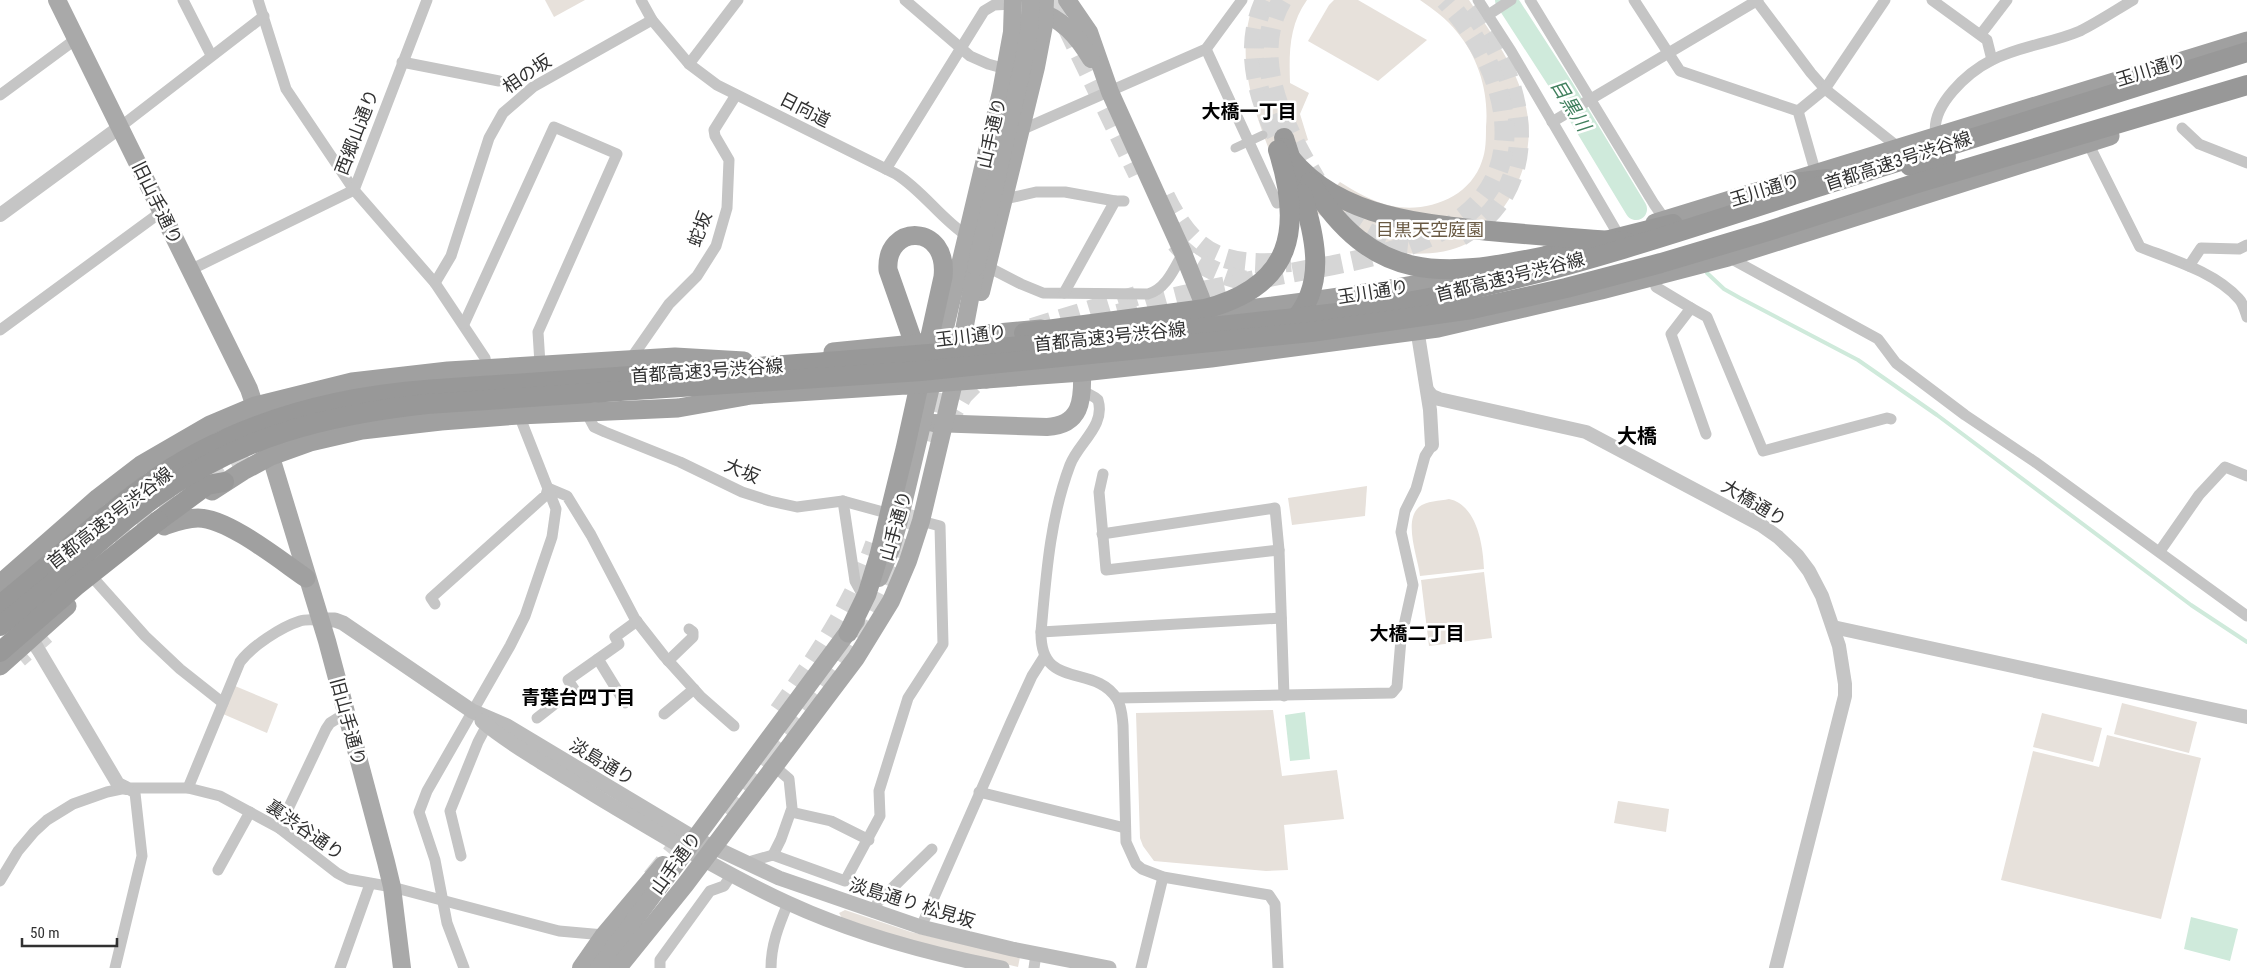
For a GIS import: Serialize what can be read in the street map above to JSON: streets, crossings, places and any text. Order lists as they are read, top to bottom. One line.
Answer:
{"streets":{"highway":["玉川通り","首都高速3号渋谷線"],"main road":["山手通り","旧山手通り","淡島通り","淡島通り 松見坂"],"street":["相の坂","日向道","西郷山通り","蛇坂","大坂","大橋通り","裏渋谷通り"]},"crossings":[["玉川通り","首都高速3号渋谷線"],["相の坂","日向道"],["日向道","山手通り"],["日向道","蛇坂"],["西郷山通り","旧山手通り"],["山手通り","大坂"],["山手通り","淡島通り"],["山手通り","淡島通り 松見坂"],["旧山手通り","淡島通り"],["旧山手通り","裏渋谷通り"],["淡島通り","淡島通り 松見坂"]],"districts":["大橋一丁目","大橋","大橋二丁目","青葉台四丁目"],"water":["目黒川"],"parks":["目黒天空庭園"],"scale_bar":"50 m"}
